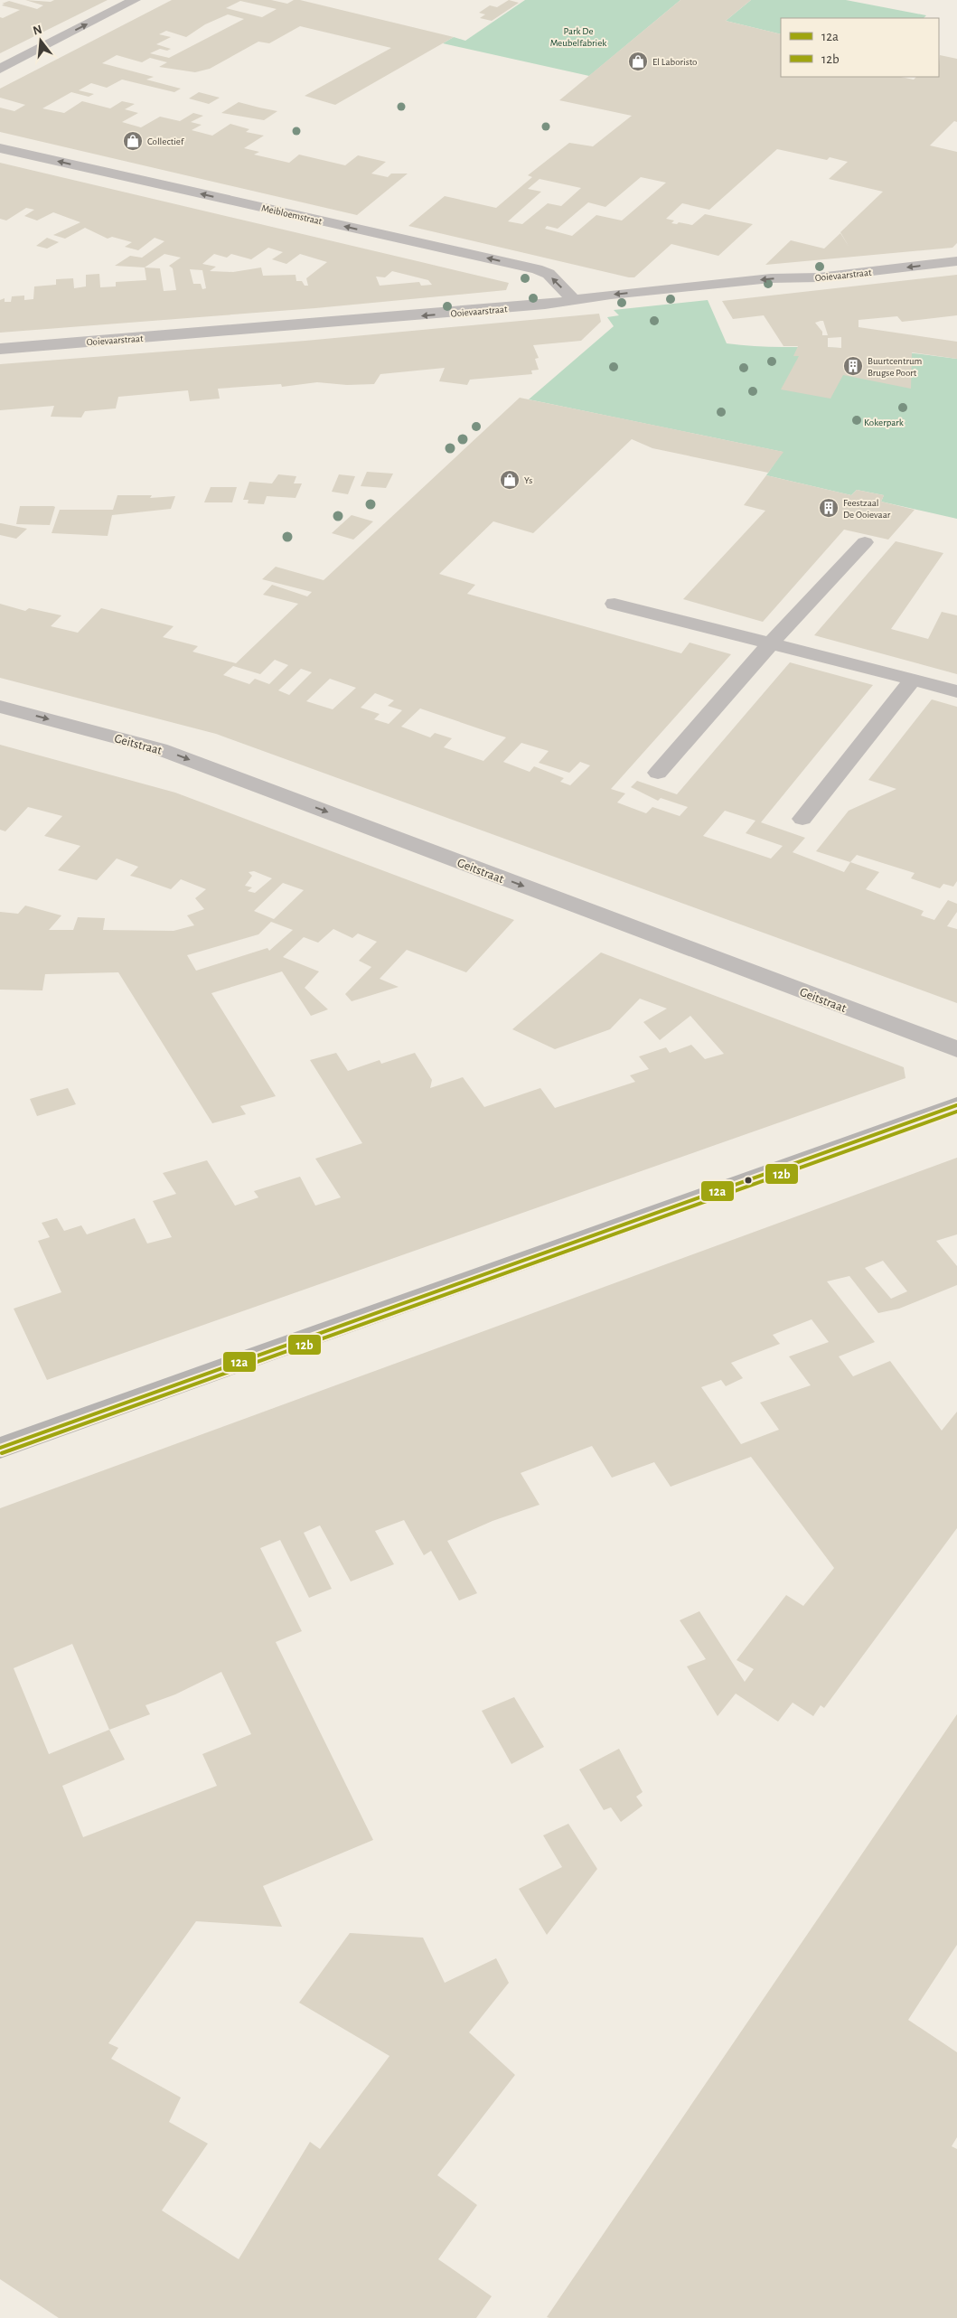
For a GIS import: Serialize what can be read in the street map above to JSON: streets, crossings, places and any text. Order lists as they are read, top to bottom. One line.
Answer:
{"streets":{"street":["Meibloemstraat","Ooievaarstraat","Geitstraat"]},"crossings":[["Meibloemstraat","Ooievaarstraat"]],"one_way":["Meibloemstraat","Ooievaarstraat","Geitstraat"],"parks":["Park De Meubelfabriek","Kokerpark"],"places":{"shop":["El Laboristo","Collectief","Ys"],"building":["Buurtcentrum Brugse Poort","Feestzaal De Ooievaar"]},"lines":["transit line 12a","transit line 12b"],"legend":["12a","12b"],"north":"top"}
